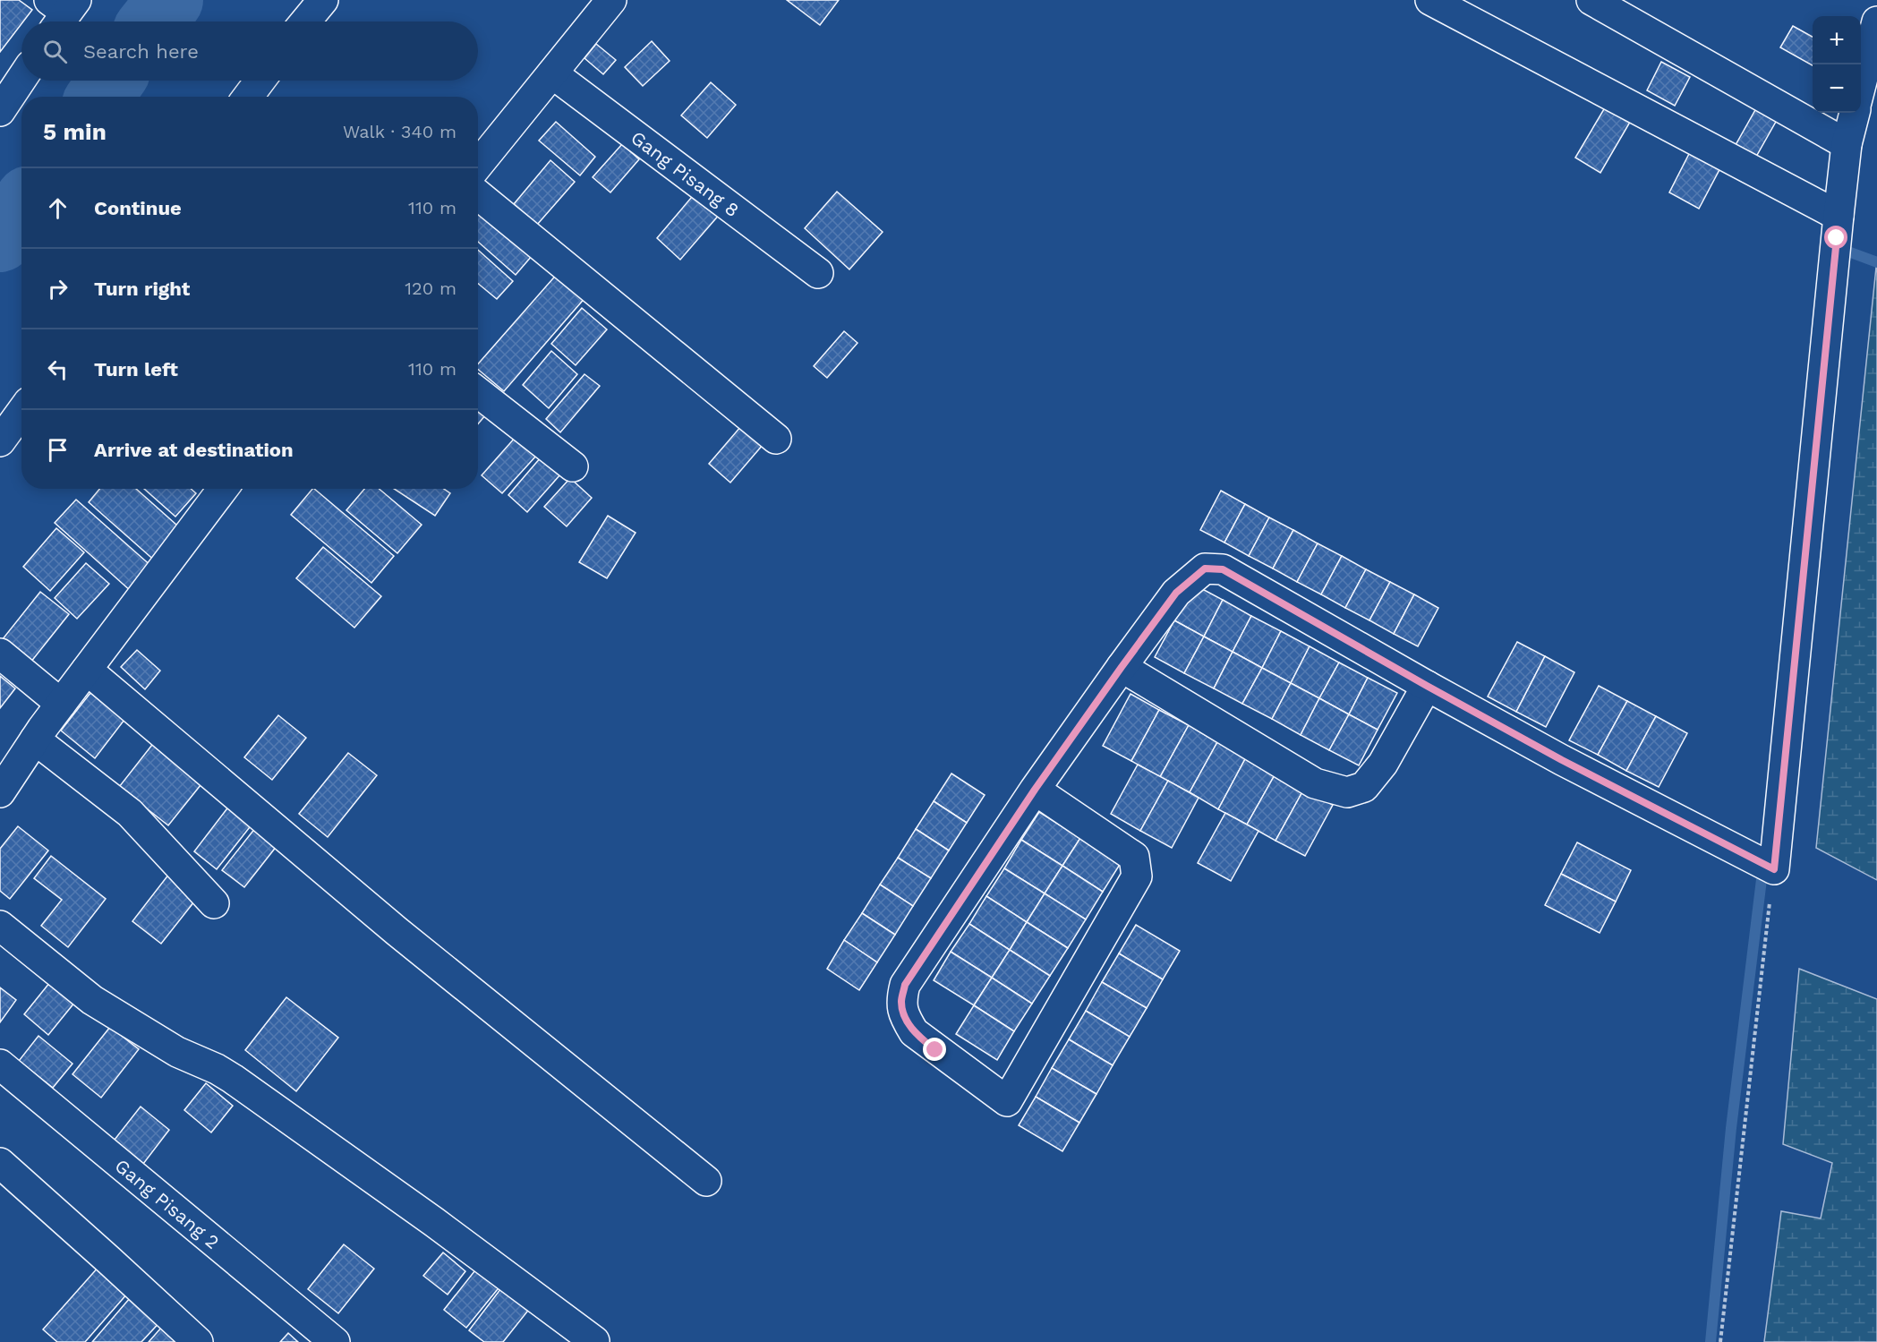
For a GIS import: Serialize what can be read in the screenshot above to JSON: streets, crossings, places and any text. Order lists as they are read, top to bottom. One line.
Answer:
{"streets":{"street":["Gang Pisang 8","Gang Pisang 2"]},"page":{"map_buttons":["+","−"],"search":"Search here","heading":["5 min","Walk · 340 m"],"list":[["Continue","110 m"],["Turn right","120 m"],["Turn left","110 m"],"Arrive at destination"]}}
